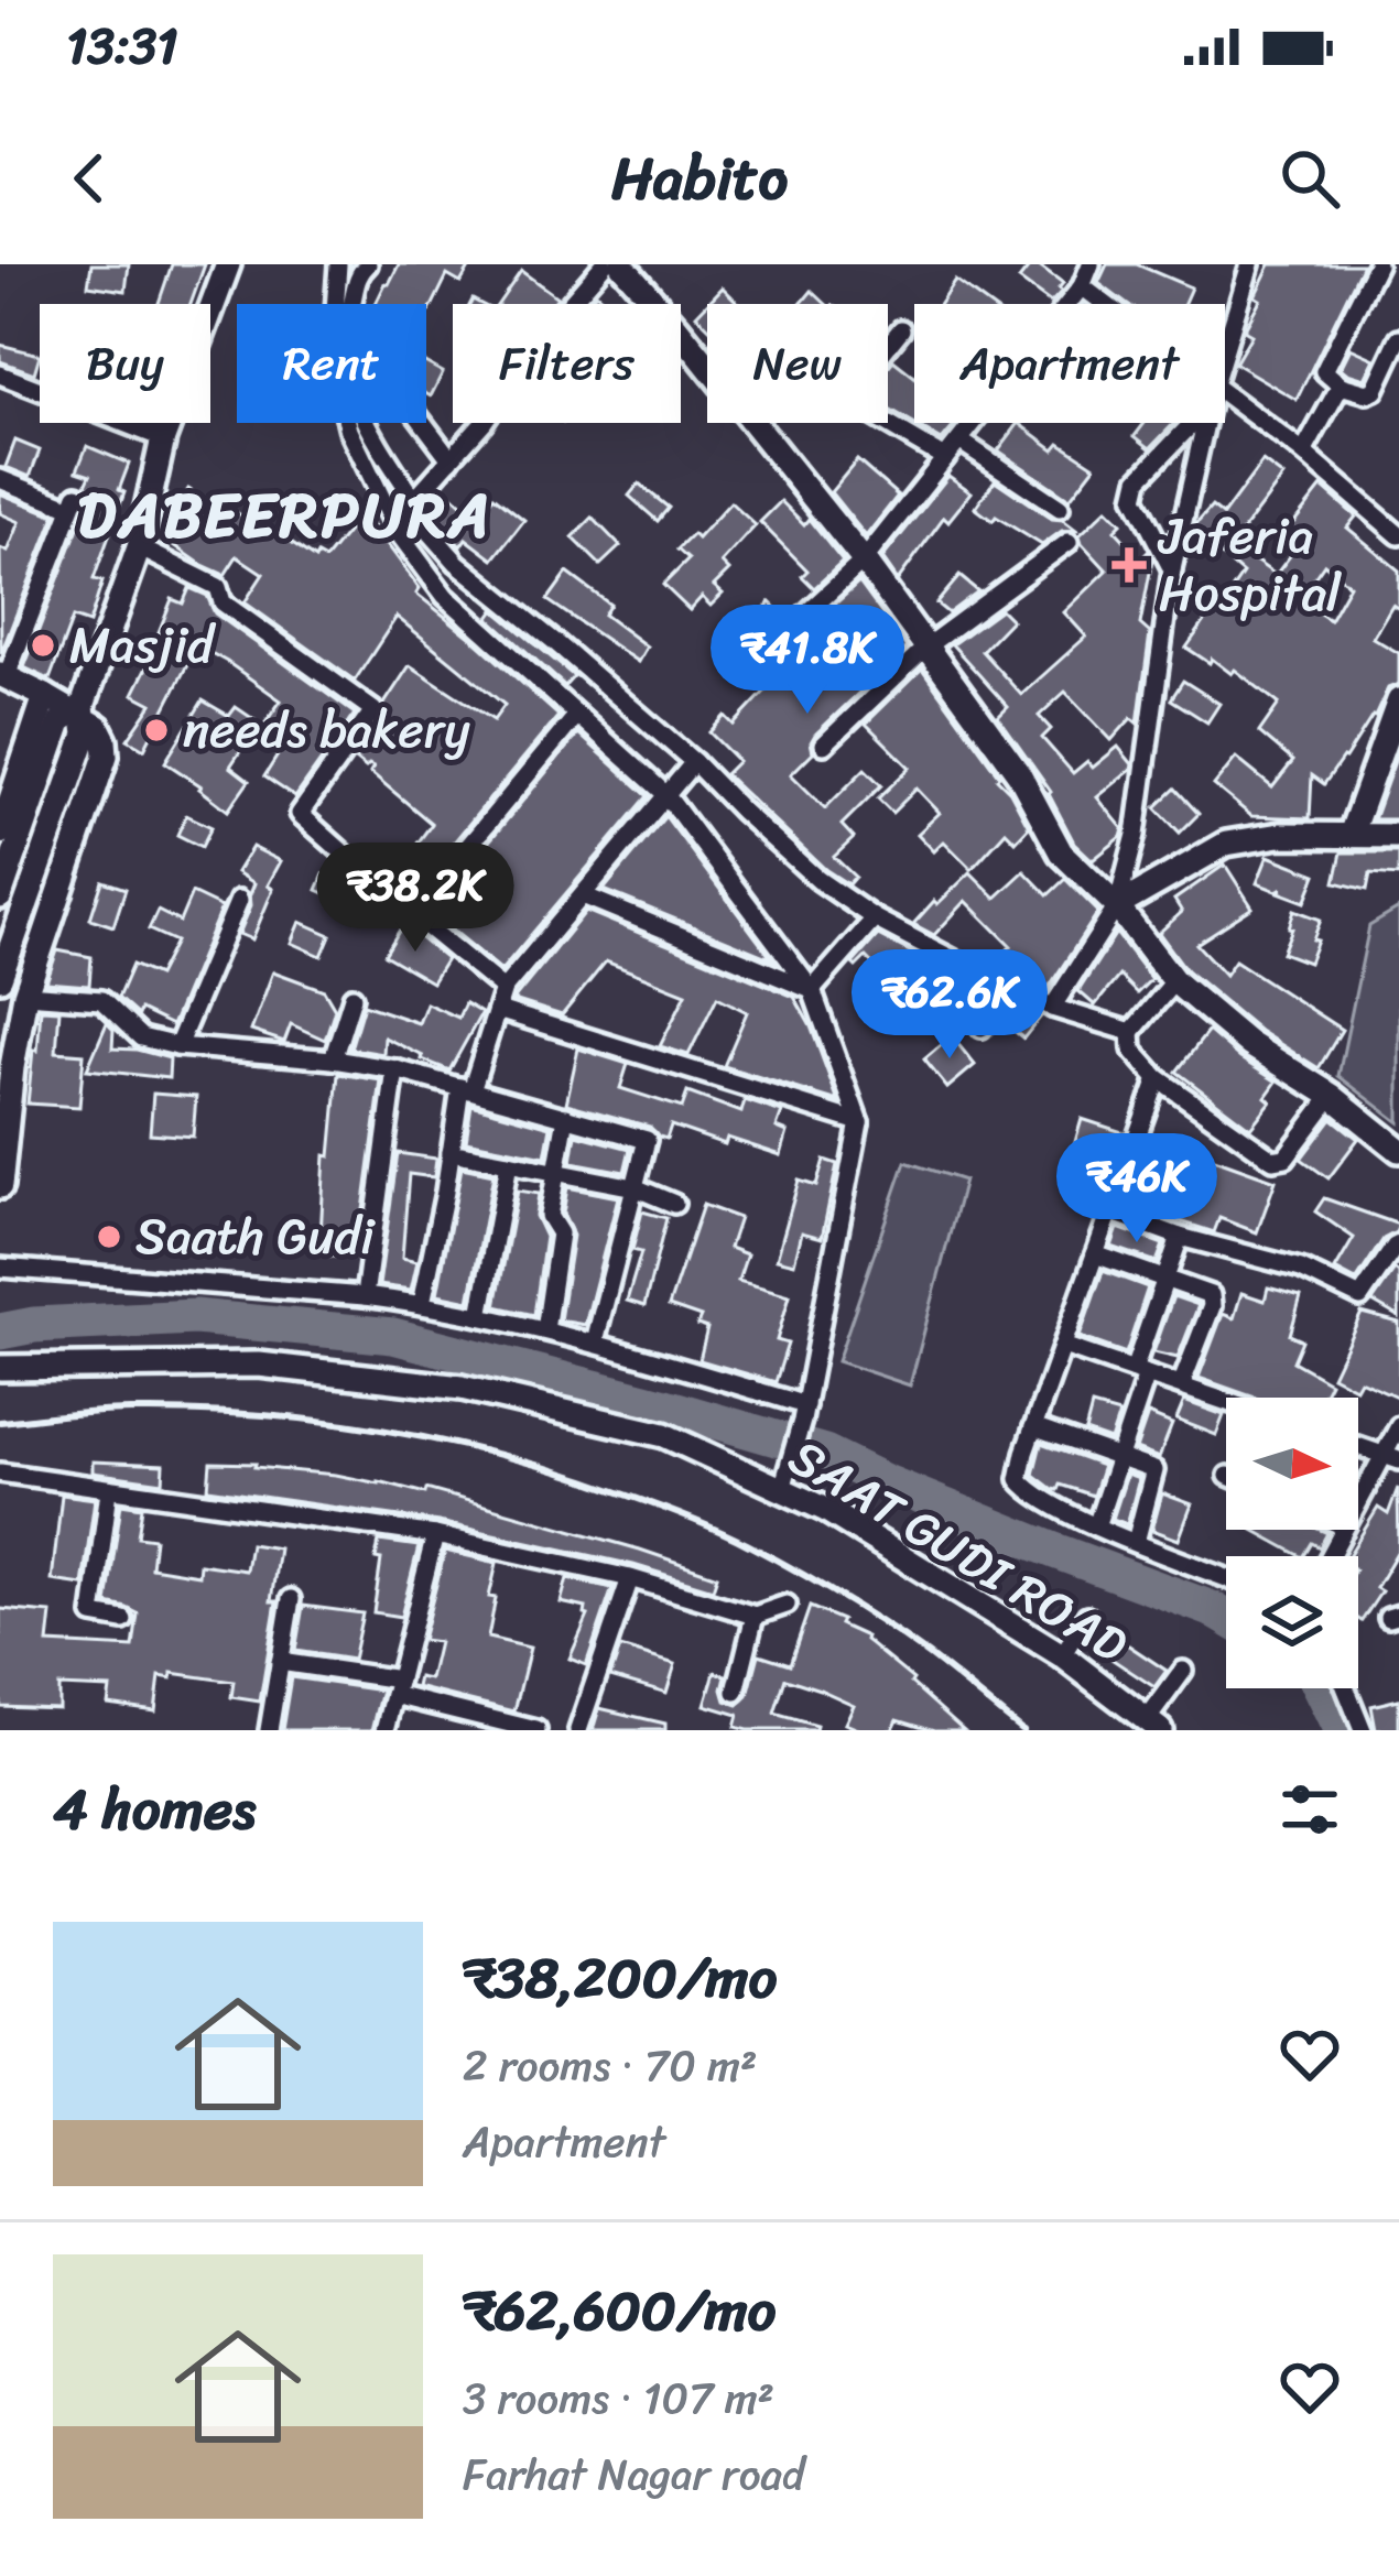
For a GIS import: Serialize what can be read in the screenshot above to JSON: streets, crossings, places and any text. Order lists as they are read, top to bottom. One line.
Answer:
{"streets":{"street":["SAAT GUDI ROAD"]},"districts":["DABEERPURA"],"places":{"health":["Jaferia Hospital"],"other":["Masjid","needs bakery","Saath Gudi"]},"north":"right","page":{"status":"13:31","header":"Habito","chip":["Buy","Rent","Filters","New","Apartment"],"price":["₹41.8K","₹38.2K","₹62.6K","₹46K"],"heading":"4 homes","list":[{"name":"₹38,200/mo","note":"2 rooms · 70 m² · Apartment"},{"name":"₹62,600/mo","note":"3 rooms · 107 m² · Farhat Nagar road"}]}}
